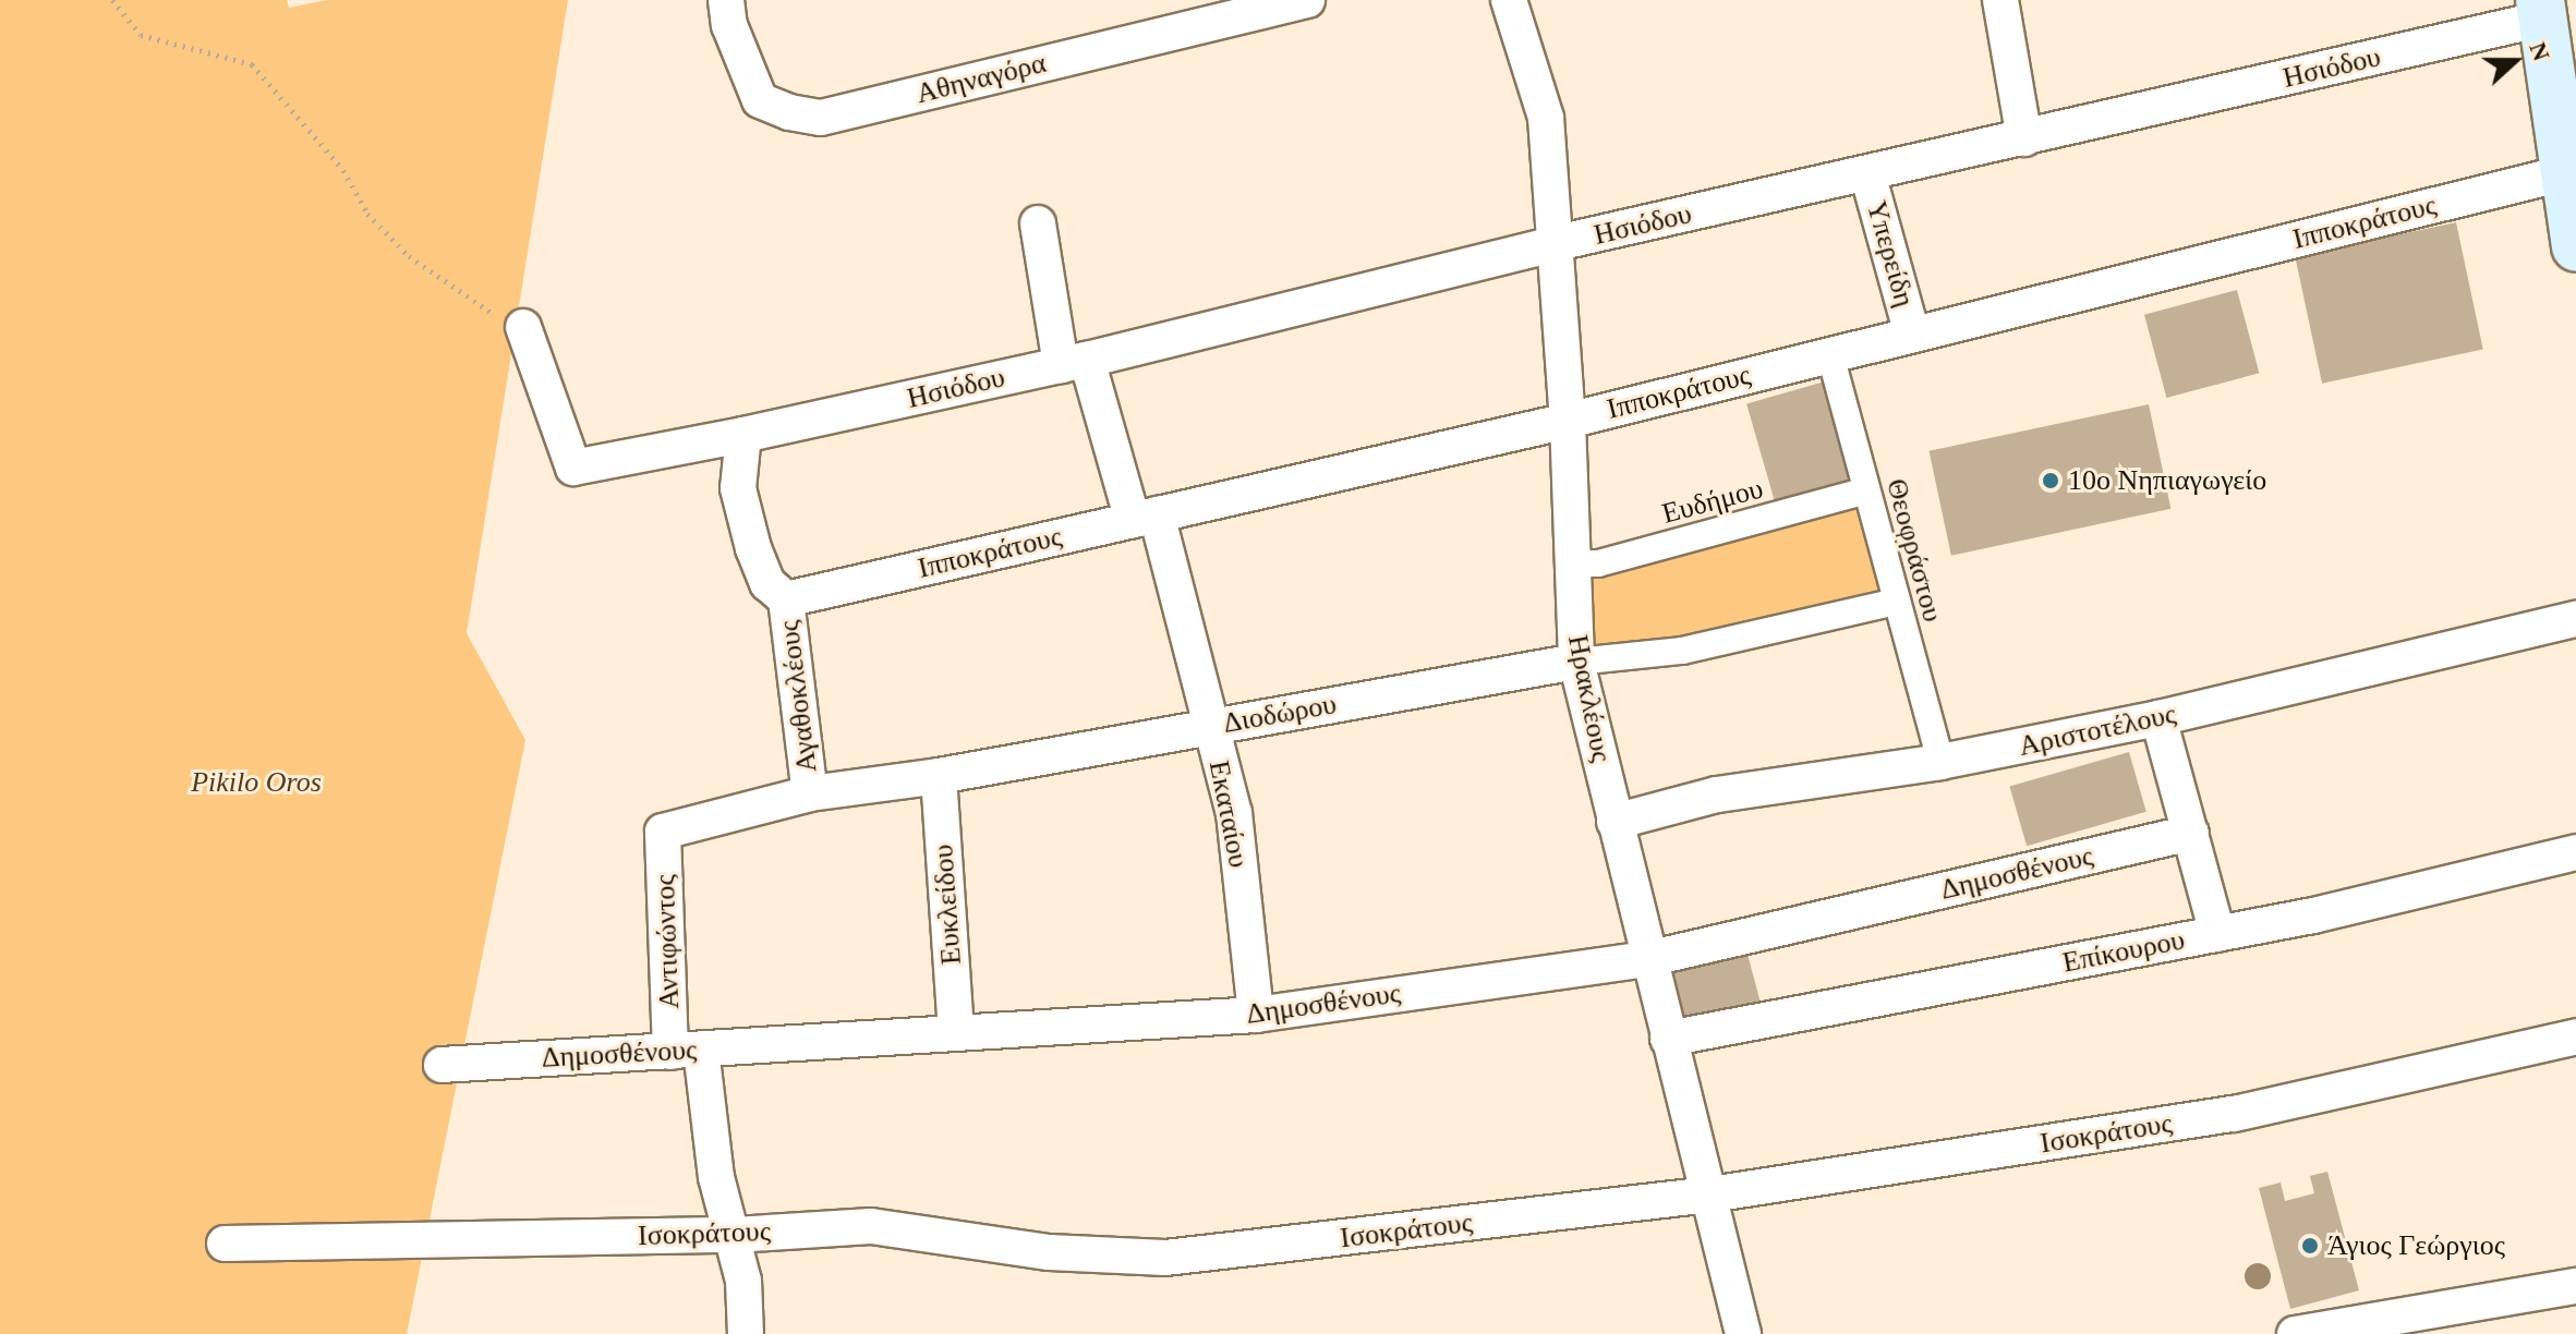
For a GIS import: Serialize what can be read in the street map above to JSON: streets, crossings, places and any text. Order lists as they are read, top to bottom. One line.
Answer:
{"streets":{"street":["Ησιόδου","Αθηναγόρα","Ιπποκράτους","Υπερείδη","Ευδήμου","Θεοφράστου","Αγαθοκλέους","Ηρακλέους","Διοδώρου","Αριστοτέλους","Εκαταίου","Δημοσθένους","Ευκλείδου","Αντιφώντος","Επίκουρου","Ισοκράτους"]},"crossings":[["Ησιόδου","Υπερείδη"],["Ησιόδου","Ηρακλέους"],["Ησιόδου","Εκαταίου"],["Ιπποκράτους","Υπερείδη"],["Ιπποκράτους","Θεοφράστου"],["Ιπποκράτους","Αγαθοκλέους"],["Ιπποκράτους","Ηρακλέους"],["Ιπποκράτους","Εκαταίου"],["Ευδήμου","Θεοφράστου"],["Ευδήμου","Ηρακλέους"],["Θεοφράστου","Διοδώρου"],["Θεοφράστου","Αριστοτέλους"],["Αγαθοκλέους","Διοδώρου"],["Ηρακλέους","Διοδώρου"],["Ηρακλέους","Αριστοτέλους"],["Ηρακλέους","Δημοσθένους"],["Ηρακλέους","Επίκουρου"],["Ηρακλέους","Ισοκράτους"],["Διοδώρου","Εκαταίου"],["Διοδώρου","Ευκλείδου"],["Διοδώρου","Αντιφώντος"],["Εκαταίου","Δημοσθένους"],["Δημοσθένους","Ευκλείδου"],["Δημοσθένους","Αντιφώντος"],["Αντιφώντος","Ισοκράτους"]],"parks":["Pikilo Oros"],"places":["10ο Νηπιαγωγείο","Άγιος Γεώργιος"],"north":"right"}
